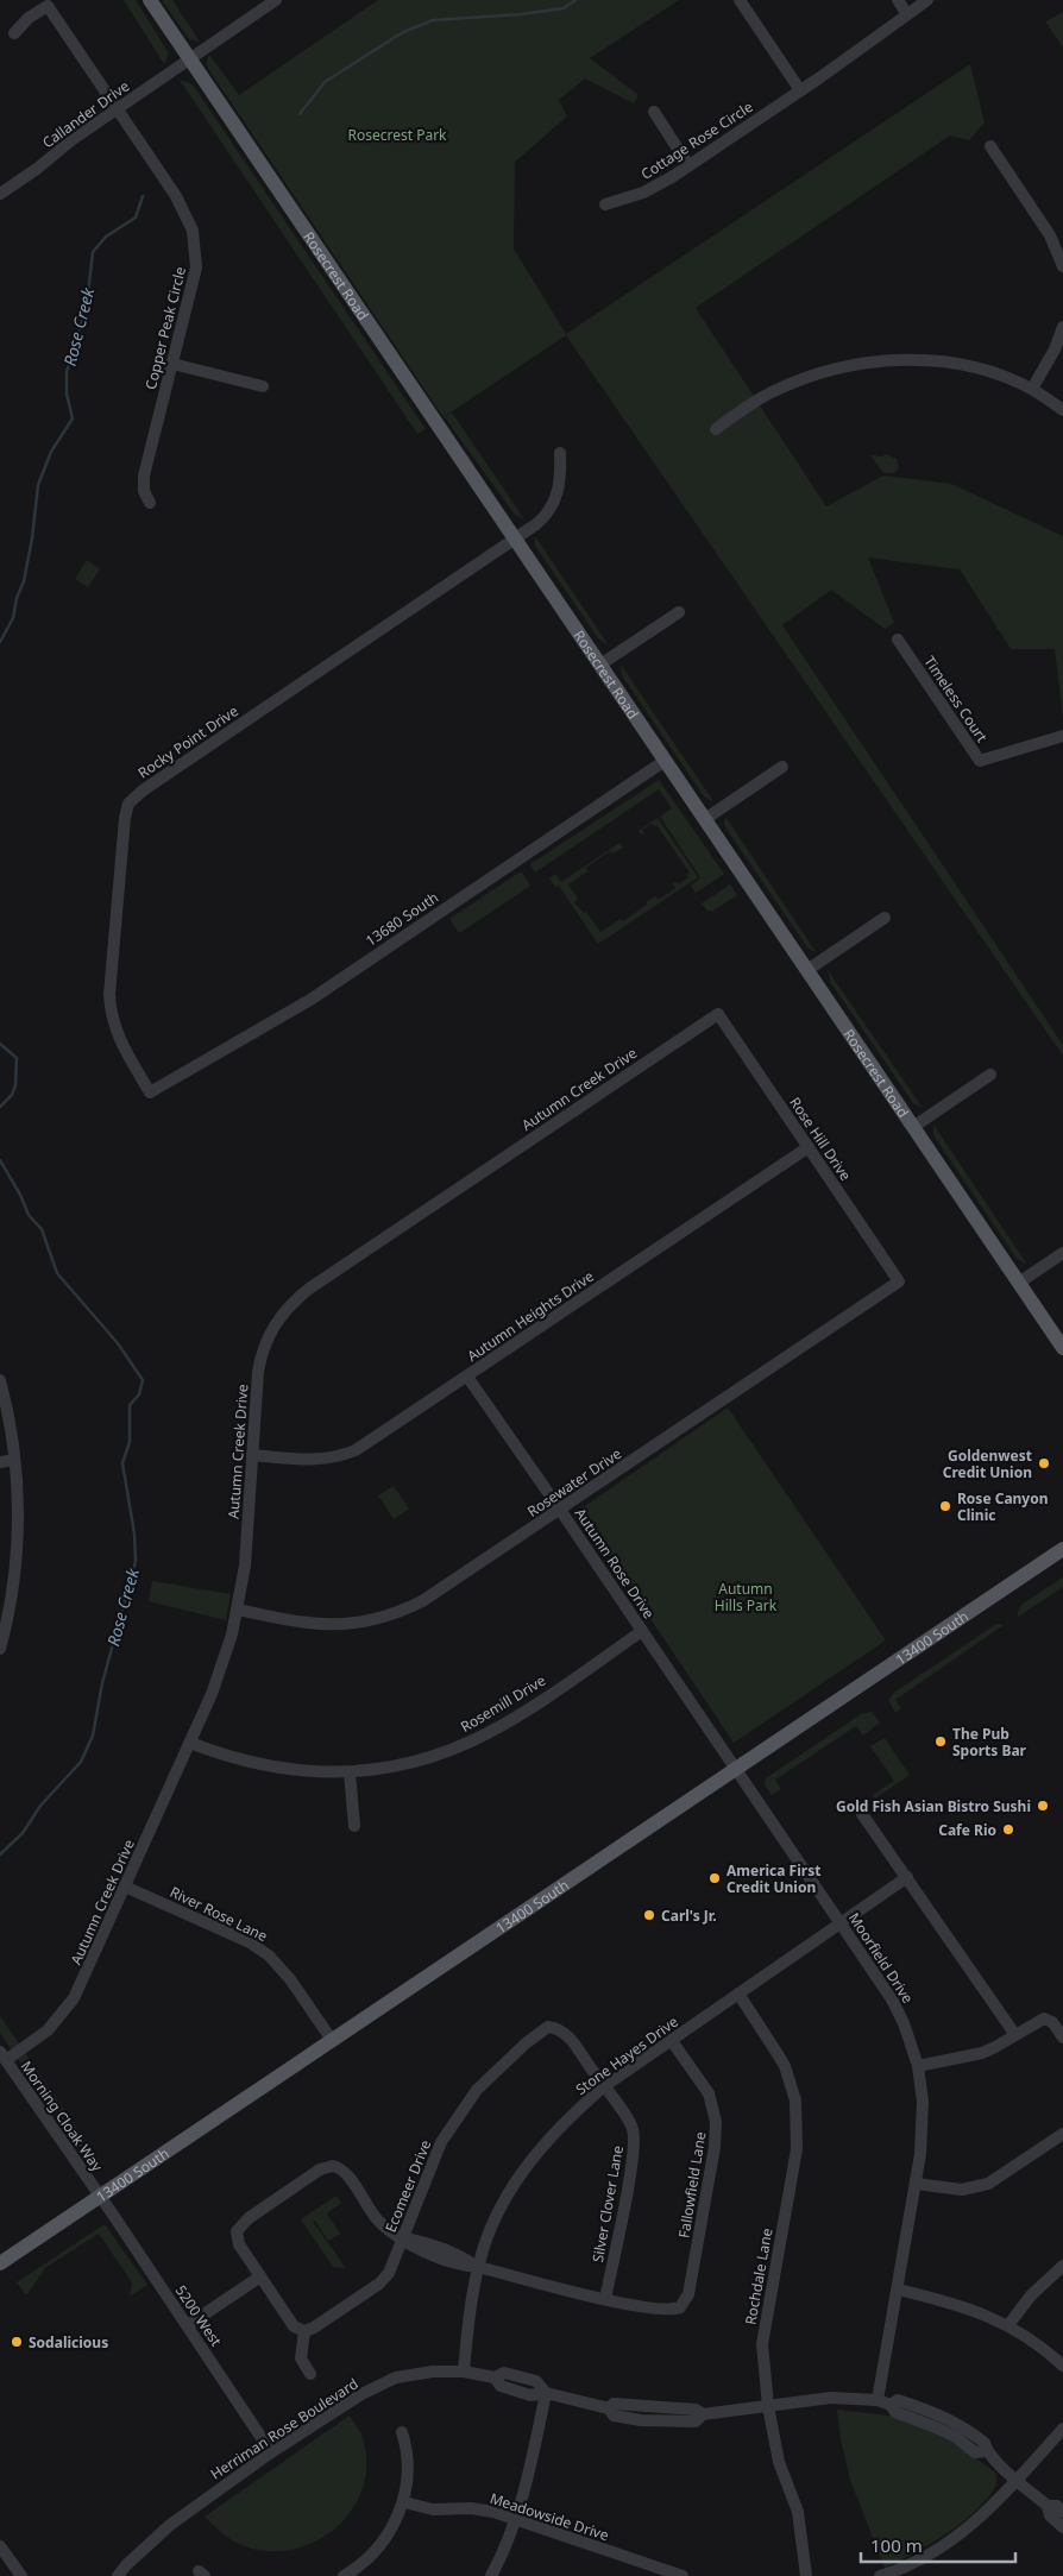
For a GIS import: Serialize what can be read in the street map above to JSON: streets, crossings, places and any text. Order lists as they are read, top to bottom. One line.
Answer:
{"streets":{"main road":["Rosecrest Road","13400 South"],"street":["Callander Drive","Cottage Rose Circle","Copper Peak Circle","Timeless Court","Rocky Point Drive","13680 South","Autumn Creek Drive","Rose Hill Drive","Autumn Heights Drive","Rosewater Drive","Autumn Rose Drive","Rosemill Drive","River Rose Lane","Moorfield Drive","Stone Hayes Drive","Morning Cloak Way","Fallowfield Lane","Ecomeer Drive","Silver Clover Lane","Rochdale Lane","5200 West","Herriman Rose Boulevard","Meadowside Drive"]},"crossings":[["Callander Drive","Rosecrest Road"],["Callander Drive","Copper Peak Circle"],["Rosecrest Road","Rocky Point Drive"],["Rosecrest Road","13680 South"],["Rocky Point Drive","13680 South"],["Autumn Creek Drive","Rose Hill Drive"],["Autumn Creek Drive","Autumn Heights Drive"],["Autumn Creek Drive","Rosewater Drive"],["Autumn Creek Drive","Rosemill Drive"],["Autumn Creek Drive","River Rose Lane"],["Autumn Creek Drive","Morning Cloak Way"],["Rose Hill Drive","Autumn Heights Drive"],["Rose Hill Drive","Rosewater Drive"],["Autumn Heights Drive","Autumn Rose Drive"],["Rosewater Drive","Autumn Rose Drive"],["Autumn Rose Drive","13400 South"],["Autumn Rose Drive","Rosemill Drive"],["Autumn Rose Drive","Moorfield Drive"],["13400 South","River Rose Lane"],["13400 South","Moorfield Drive"],["13400 South","Morning Cloak Way"],["13400 South","5200 West"],["Moorfield Drive","Stone Hayes Drive"],["Moorfield Drive","Herriman Rose Boulevard"],["Stone Hayes Drive","Fallowfield Lane"],["Stone Hayes Drive","Ecomeer Drive"],["Stone Hayes Drive","Silver Clover Lane"],["Stone Hayes Drive","Rochdale Lane"],["Stone Hayes Drive","Herriman Rose Boulevard"],["Morning Cloak Way","5200 West"],["Fallowfield Lane","Silver Clover Lane"],["Ecomeer Drive","Silver Clover Lane"],["Rochdale Lane","Herriman Rose Boulevard"],["5200 West","Herriman Rose Boulevard"]],"water":["Rose Creek"],"parks":["Rosecrest Park","Autumn Hills Park"],"places":["Goldenwest Credit Union","Rose Canyon Clinic","The Pub Sports Bar","Gold Fish Asian Bistro Sushi","Cafe Rio","America First Credit Union","Carl's Jr.","Sodalicious"],"scale_bar":"100 m"}
